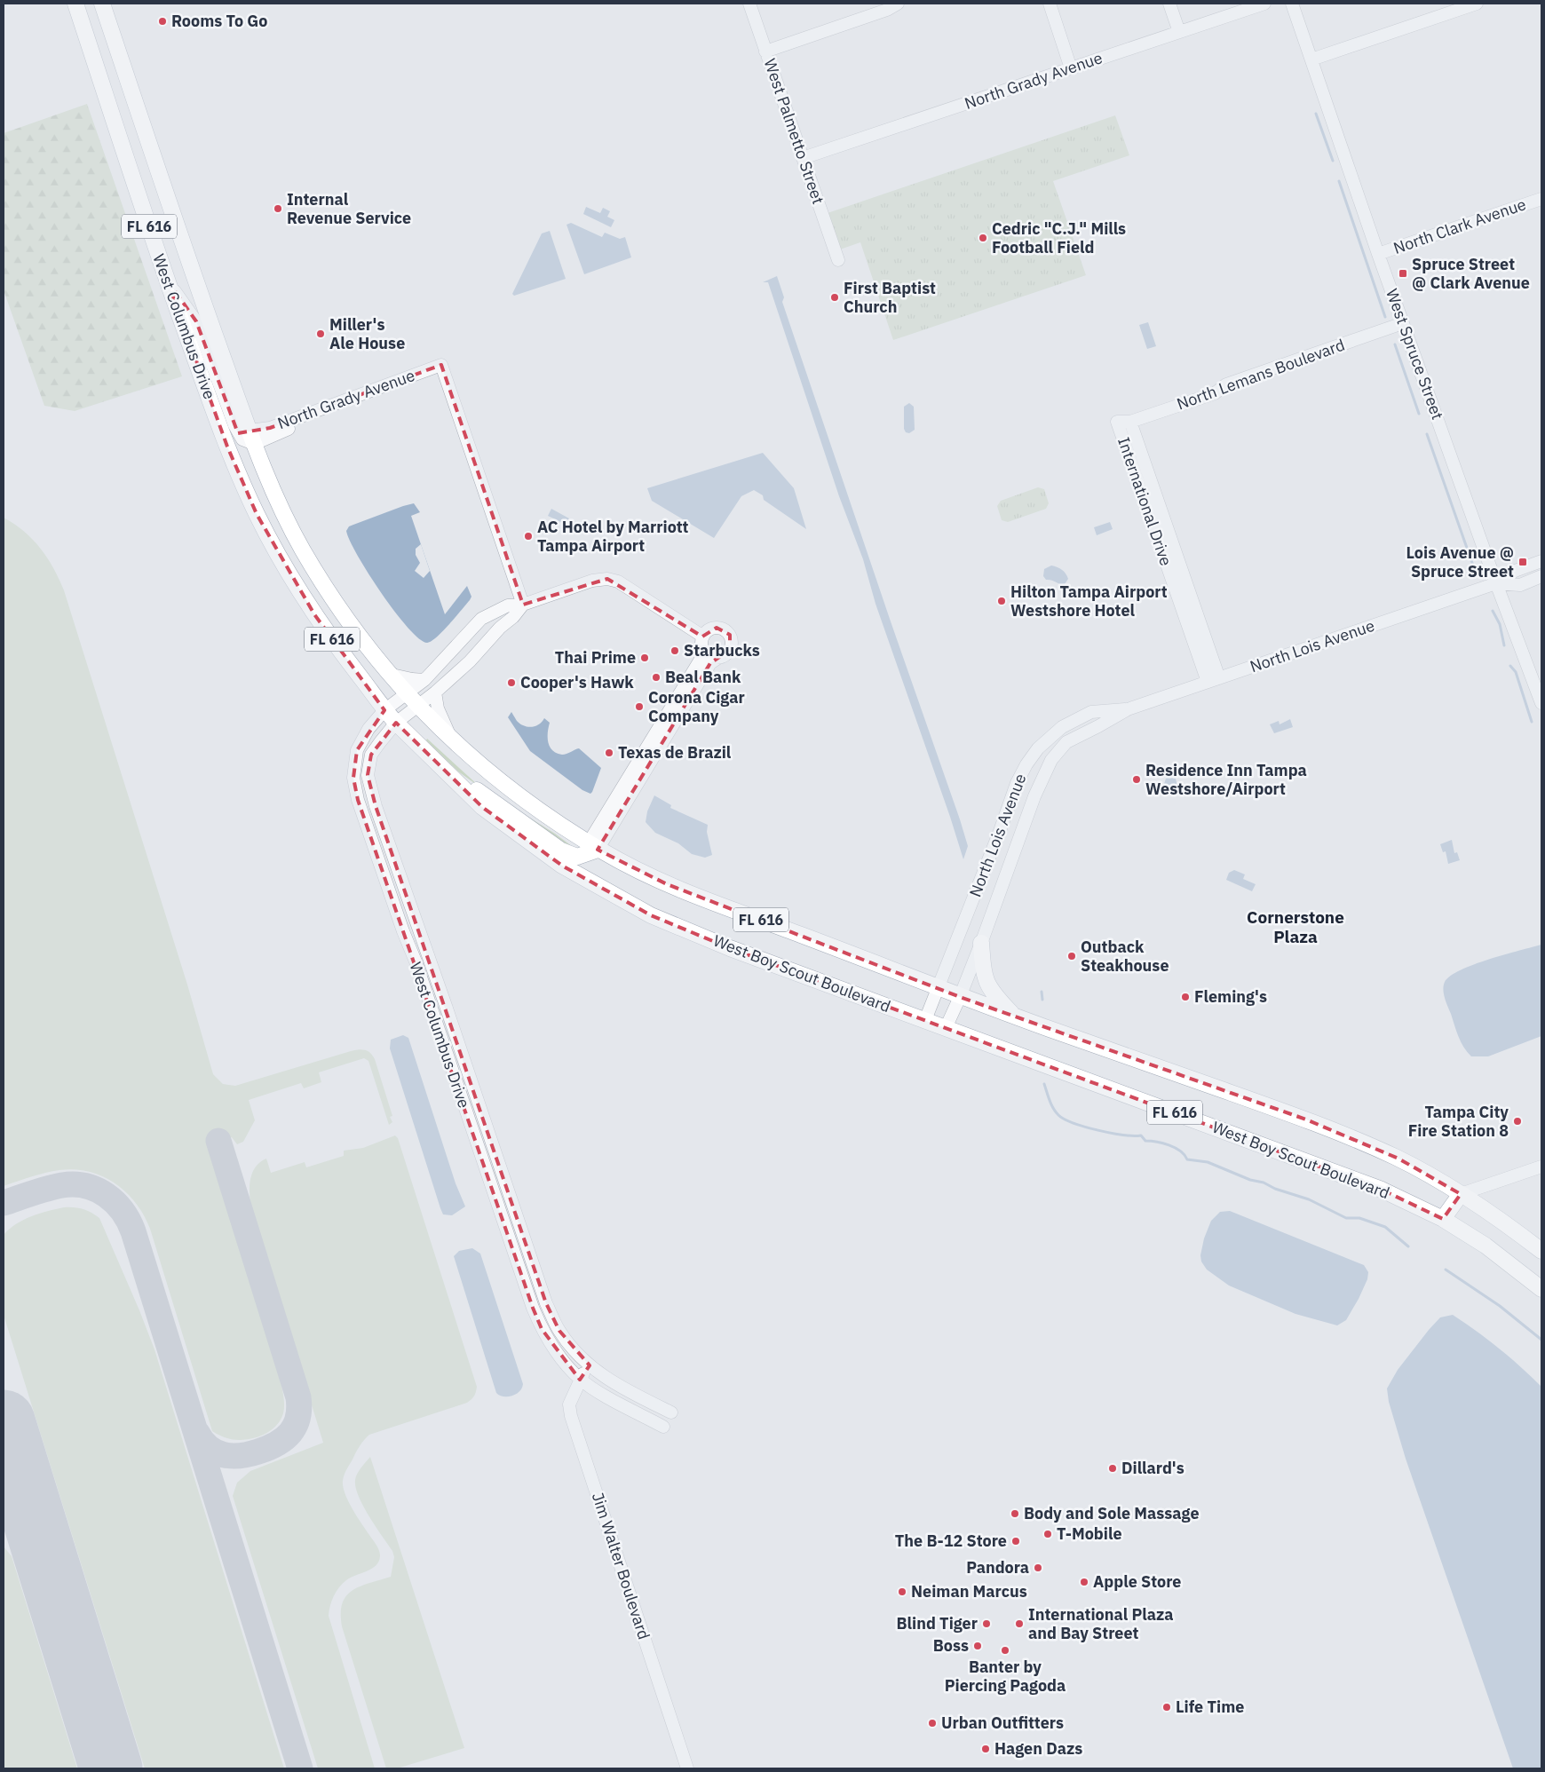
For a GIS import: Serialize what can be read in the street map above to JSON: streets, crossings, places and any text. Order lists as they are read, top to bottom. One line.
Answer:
{"streets":{"main road":["FL 616","West Columbus Drive","West Boy Scout Boulevard"],"street":["North Grady Avenue","West Palmetto Street","North Clark Avenue","West Spruce Street","North Lemans Boulevard","International Drive","North Lois Avenue","Jim Walter Boulevard"]},"crossings":[["North Grady Avenue","West Palmetto Street"],["North Grady Avenue","FL 616"],["North Grady Avenue","West Columbus Drive"],["FL 616","West Columbus Drive"],["FL 616","North Lois Avenue"],["North Clark Avenue","West Spruce Street"],["West Columbus Drive","West Boy Scout Boulevard"],["West Columbus Drive","Jim Walter Boulevard"],["West Spruce Street","North Lemans Boulevard"],["West Spruce Street","North Lois Avenue"],["North Lemans Boulevard","International Drive"],["International Drive","North Lois Avenue"],["North Lois Avenue","West Boy Scout Boulevard"]],"districts":["Cornerstone Plaza"],"places":{"other":["Rooms To Go","Internal Revenue Service","Cedric \"C.J.\" Mills Football Field","First Baptist Church","Miller's Ale House","AC Hotel by Marriott Tampa Airport","Hilton Tampa Airport Westshore Hotel","Starbucks","Thai Prime","Beal Bank","Cooper's Hawk","Corona Cigar Company","Texas de Brazil","Residence Inn Tampa Westshore/Airport","Outback Steakhouse","Fleming's","Tampa City Fire Station 8","Dillard's","Body and Sole Massage","T-Mobile","The B-12 Store","Pandora","Apple Store","Neiman Marcus","Blind Tiger","International Plaza and Bay Street","Boss","Banter by Piercing Pagoda","Life Time","Urban Outfitters","Hagen Dazs"],"transit":["Spruce Street @ Clark Avenue","Lois Avenue @ Spruce Street"]}}
